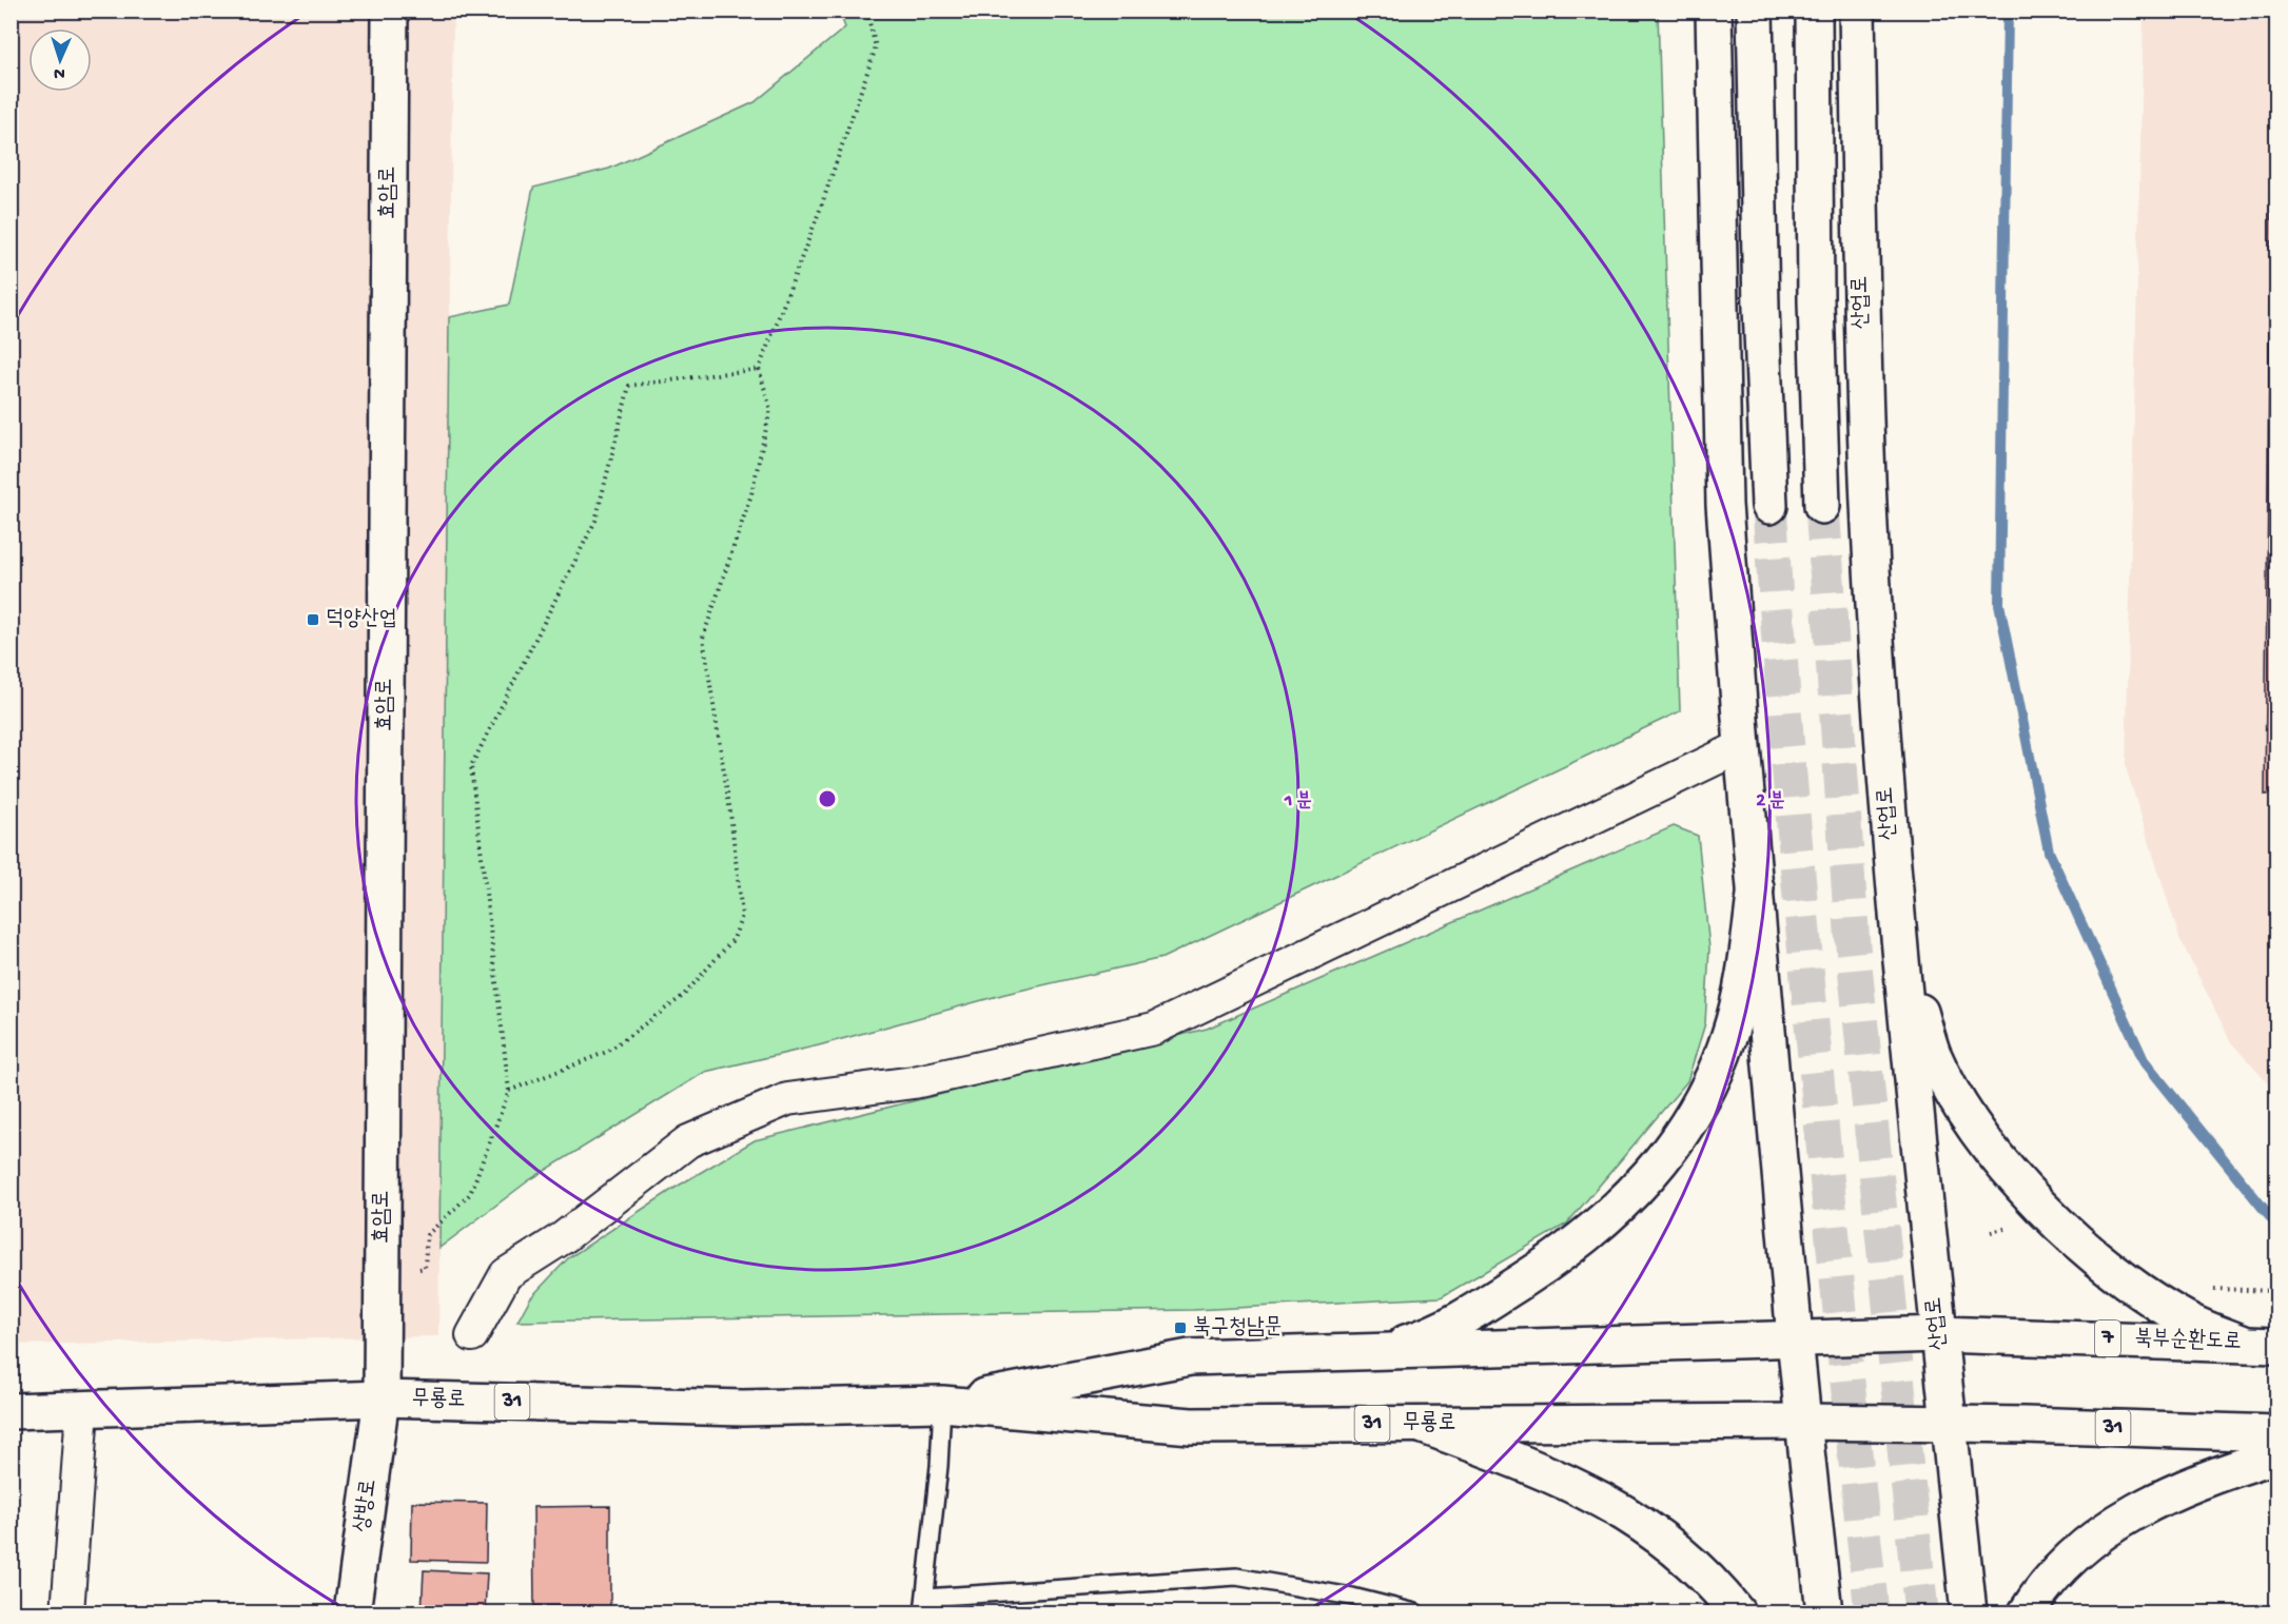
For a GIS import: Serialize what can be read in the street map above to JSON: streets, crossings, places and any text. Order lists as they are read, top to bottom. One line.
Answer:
{"streets":{"main road":["효암로","산업로","7","북부순환도로","무룡로","31","상방로"]},"crossings":[["효암로","무룡로"],["효암로","상방로"],["산업로","북부순환도로"],["산업로","31"],["북부순환도로","무룡로"],["무룡로","31"],["무룡로","상방로"]],"places":{"transit":["덕양산업","북구청남문"]},"north":"bottom","rings":["1 분","2 분"]}
